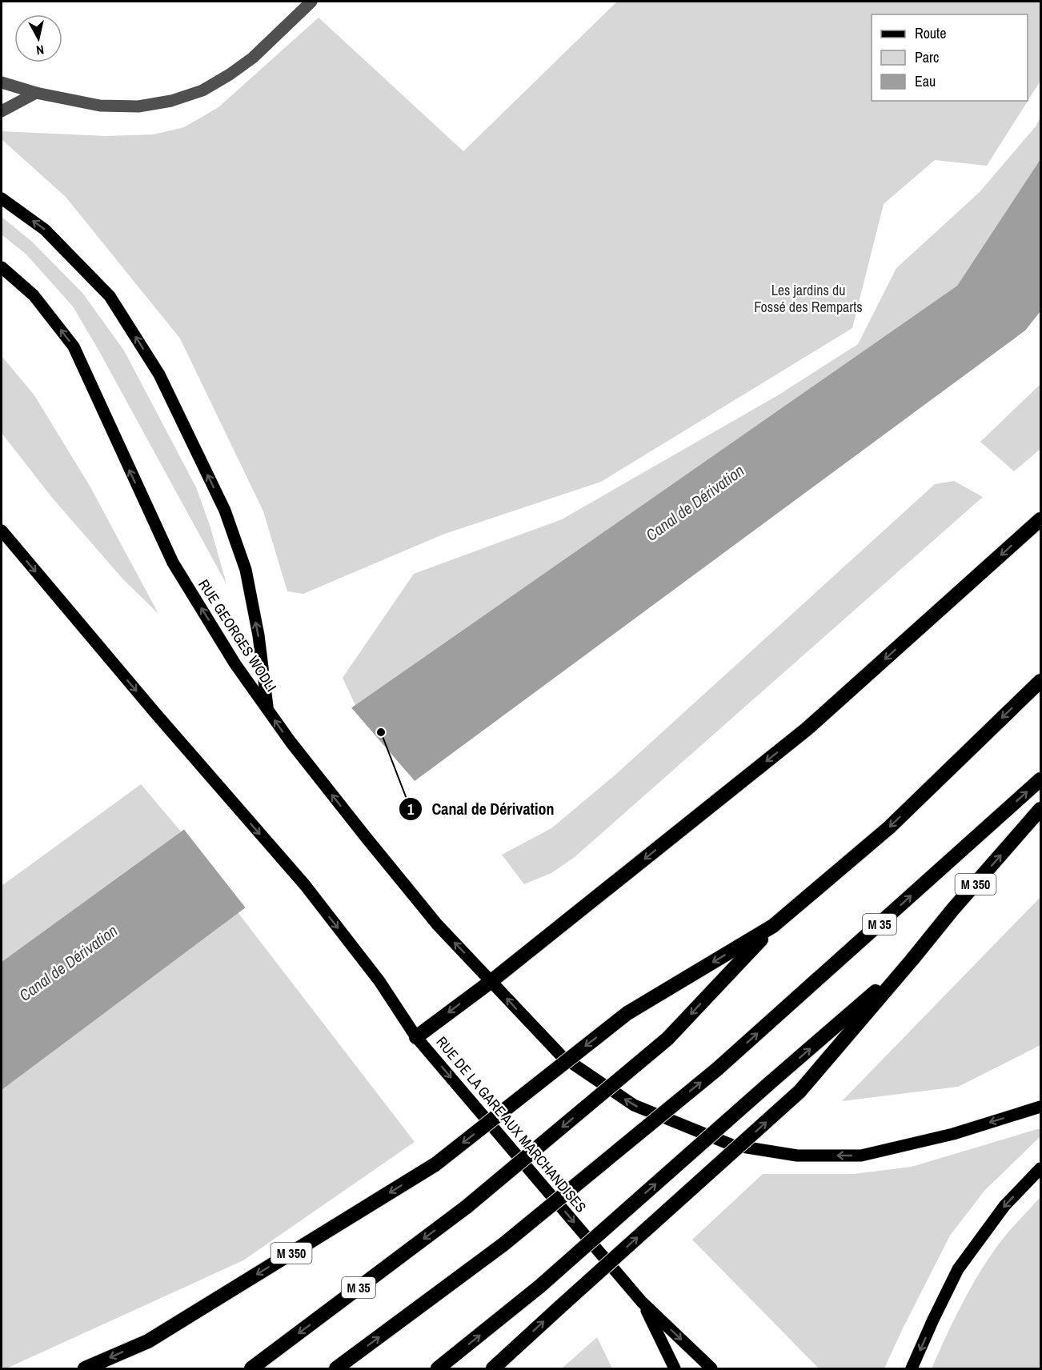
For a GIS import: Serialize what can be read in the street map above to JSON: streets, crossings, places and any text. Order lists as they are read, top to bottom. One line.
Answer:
{"streets":{"highway":["M 350","M 35"],"main road":["RUE GEORGES WODLI","RUE DE LA GARE AUX MARCHANDISES"]},"crossings":[["M 350","M 35"]],"one_way":["RUE GEORGES WODLI"],"water":["Canal de Dérivation"],"parks":["Les jardins du Fossé des Remparts"],"places":["Canal de Dérivation"],"legend":["Route","Parc","Eau"],"north":"bottom"}
